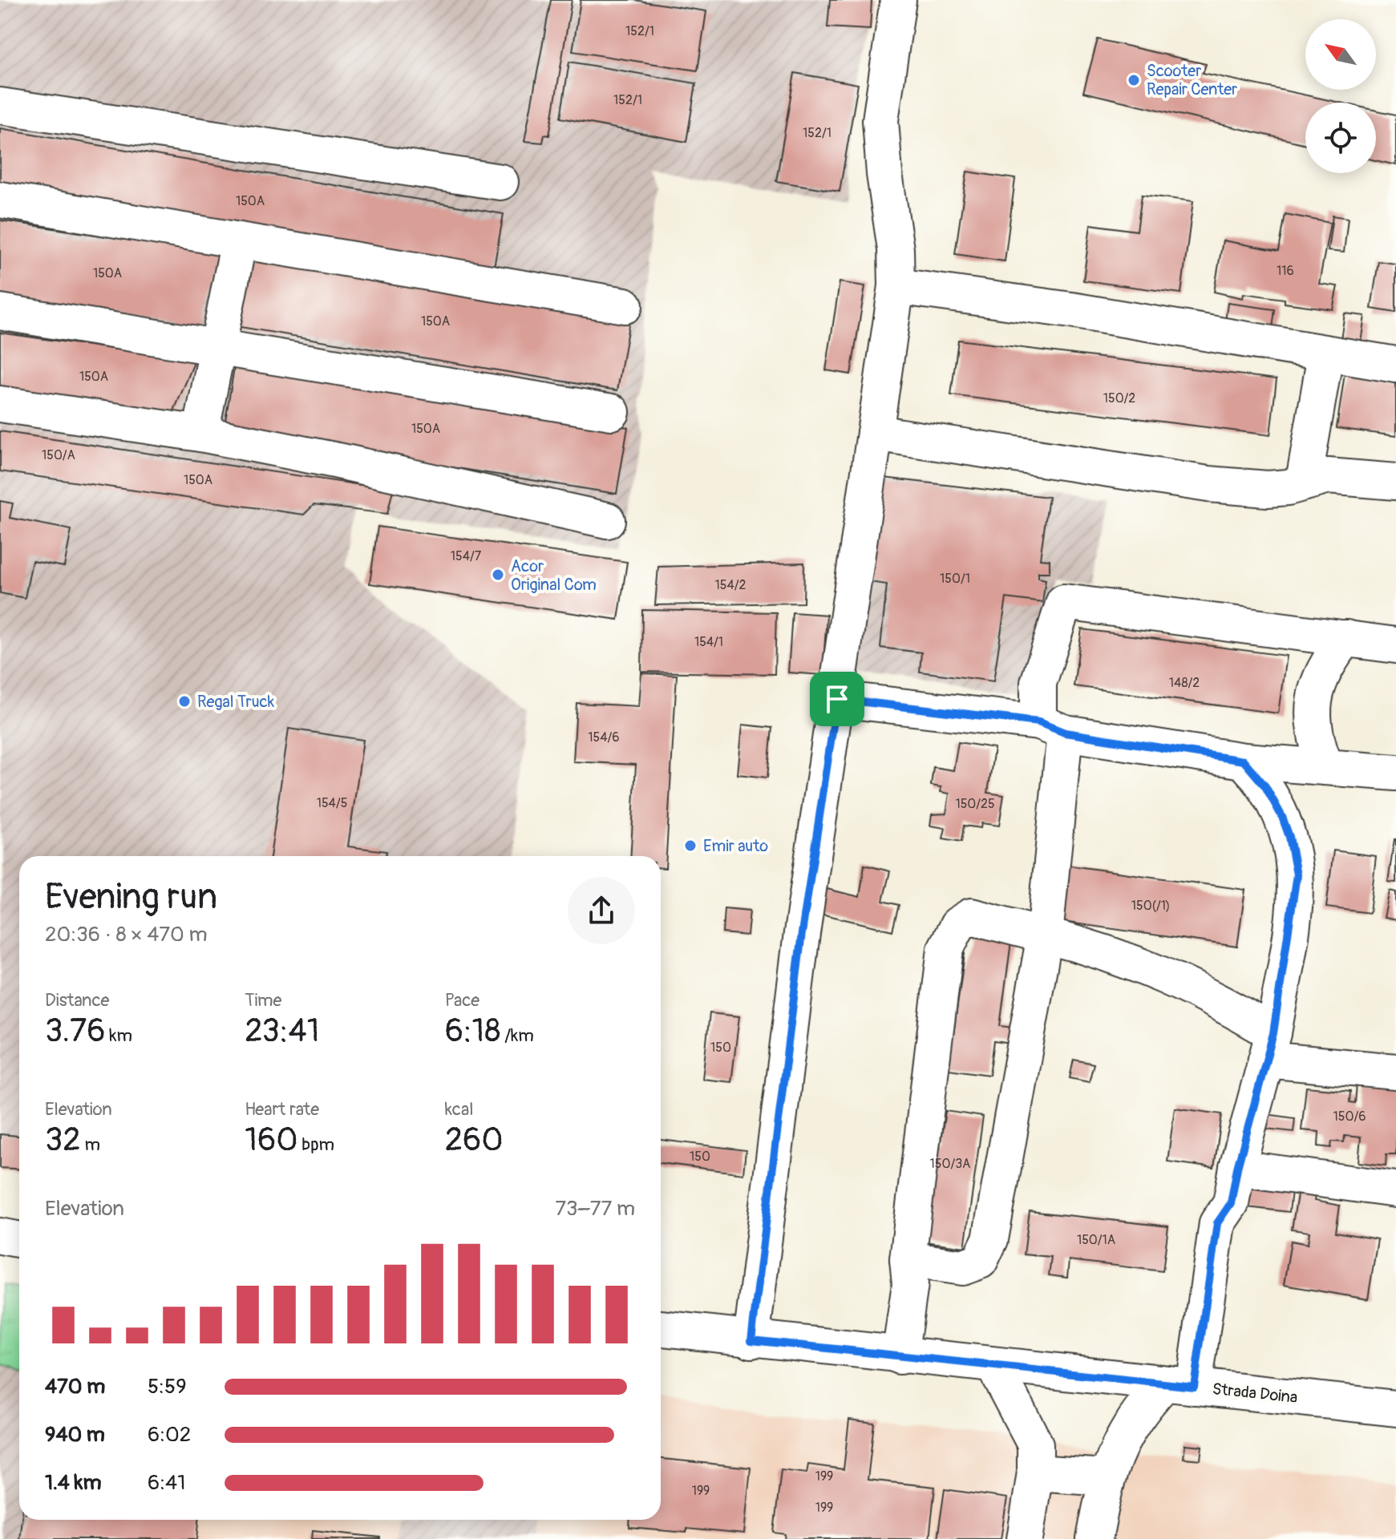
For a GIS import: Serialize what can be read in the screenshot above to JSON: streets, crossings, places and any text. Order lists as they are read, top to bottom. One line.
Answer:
{"streets":{"main road":["Strada Doina"]},"places":["Scooter Repair Center","Acor Original Com","Regal Truck","Emir auto"],"house_numbers":["152/1","152/1","152/1","150A","116","150A","150A","150A","150/2","150A","150/A","150A","154/7","150/1","154/2","154/1","148/2","154/6","154/5","150/25","150(/1)","150","150/6","150","150/3A","150/1A","199","199","199"],"north":"top left","page":{"heading":["Evening run","20:36 · 8 × 470 m"],"stats":[["Distance","3.76 km"],["Time","23:41"],["Pace","6:18 /km"],["Elevation","32 m"],["Heart rate","160 bpm"],["kcal","260"]],"chart":["Elevation","73–77 m"],"list":[{"name":"470 m","note":"5:59"},{"name":"940 m","note":"6:02"},{"name":"1.4 km","note":"6:41"}]}}
